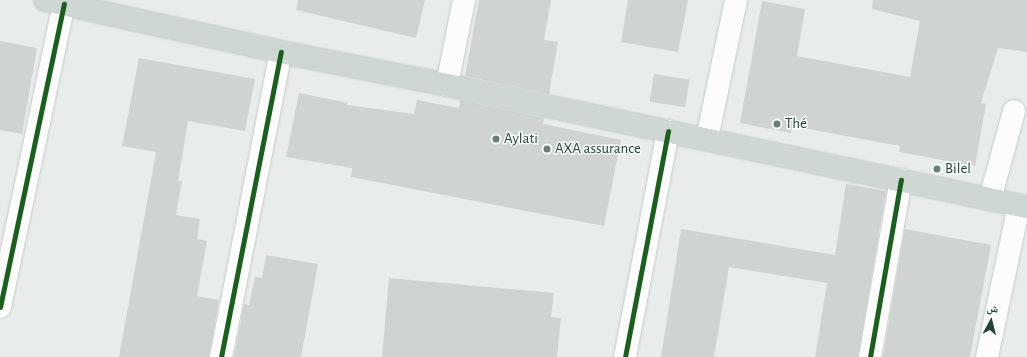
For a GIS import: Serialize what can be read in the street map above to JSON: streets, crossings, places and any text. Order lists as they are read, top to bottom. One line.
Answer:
{"places":["Thé","Aylati","AXA assurance","Bilel"],"north":"top"}
